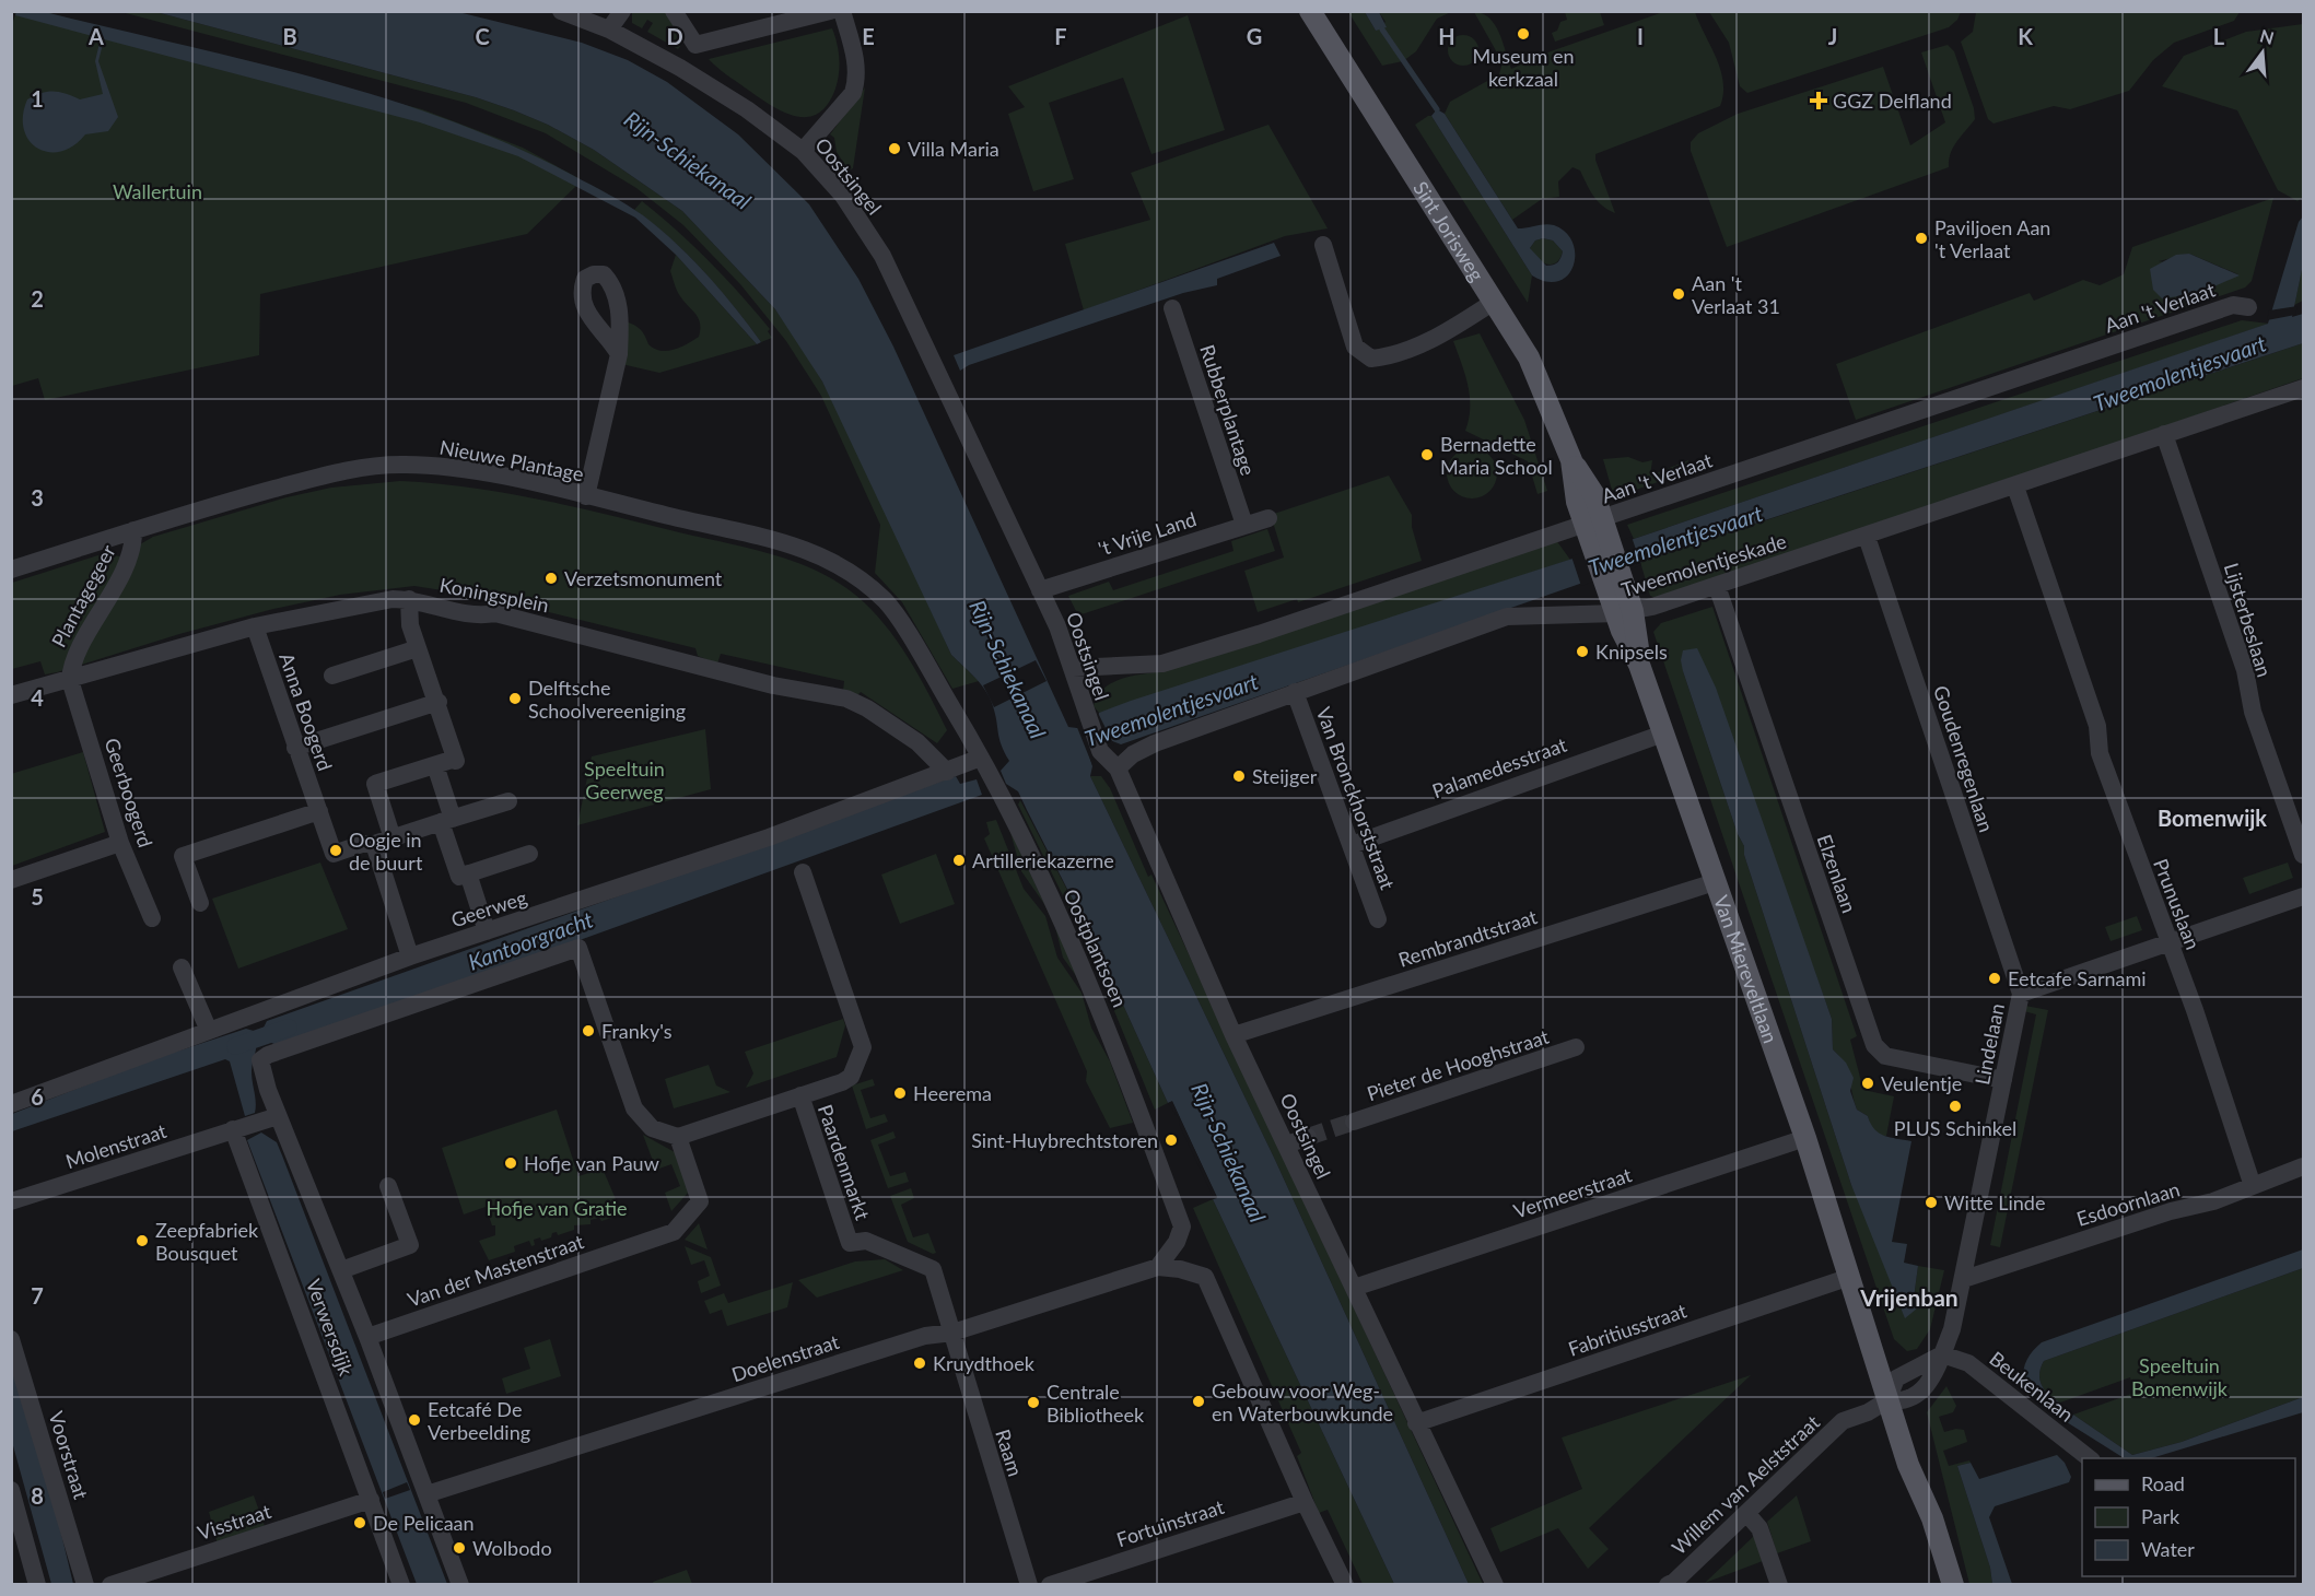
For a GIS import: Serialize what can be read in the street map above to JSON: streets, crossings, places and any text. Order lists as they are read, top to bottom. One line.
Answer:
{"streets":{"main road":["Sint Jorisweg","Van Miereveltlaan"],"street":["Oostsingel","Aan 't Verlaat","Rubberplantage","Nieuwe Plantage","'t Vrije Land","Tweemolentjeskade","Koningsplein","Plantagegeer","Lijsterbeslaan","Anna Boogerd","Goudenregenlaan","Palamedesstraat","Geerboogerd","Van Bronckhorststraat","Elzenlaan","Prunuslaan","Geerweg","Rembrandtstraat","Oostplantsoen","Lindelaan","Pieter de Hooghstraat","Molenstraat","Paardenmarkt","Vermeerstraat","Esdoornlaan","Van der Mastenstraat","Verwersdijk","Fabritiusstraat","Doelenstraat","Beukenlaan","Raam","Voorstraat","Willem van Aelststraat","Visstraat","Fortuinstraat"]},"crossings":[["Oostsingel","Aan 't Verlaat"],["Oostsingel","'t Vrije Land"],["Oostsingel","Tweemolentjeskade"],["Oostsingel","Rembrandtstraat"],["Oostsingel","Vermeerstraat"],["Oostsingel","Fabritiusstraat"],["Sint Jorisweg","Aan 't Verlaat"],["Sint Jorisweg","Van Miereveltlaan"],["Aan 't Verlaat","Van Miereveltlaan"],["Rubberplantage","'t Vrije Land"],["Nieuwe Plantage","Plantagegeer"],["Nieuwe Plantage","Oostplantsoen"],["Tweemolentjeskade","Lijsterbeslaan"],["Tweemolentjeskade","Goudenregenlaan"],["Tweemolentjeskade","Van Bronckhorststraat"],["Tweemolentjeskade","Elzenlaan"],["Tweemolentjeskade","Prunuslaan"],["Tweemolentjeskade","Van Miereveltlaan"],["Koningsplein","Plantagegeer"],["Koningsplein","Anna Boogerd"],["Koningsplein","Geerboogerd"],["Koningsplein","Geerweg"],["Plantagegeer","Geerboogerd"],["Goudenregenlaan","Lindelaan"],["Palamedesstraat","Van Bronckhorststraat"],["Palamedesstraat","Van Miereveltlaan"],["Elzenlaan","Lindelaan"],["Prunuslaan","Lindelaan"],["Prunuslaan","Esdoornlaan"],["Geerweg","Oostplantsoen"],["Rembrandtstraat","Van Miereveltlaan"],["Oostplantsoen","Doelenstraat"],["Van Miereveltlaan","Lindelaan"],["Van Miereveltlaan","Vermeerstraat"],["Van Miereveltlaan","Fabritiusstraat"],["Van Miereveltlaan","Willem van Aelststraat"],["Lindelaan","Esdoornlaan"],["Lindelaan","Beukenlaan"],["Lindelaan","Willem van Aelststraat"],["Molenstraat","Verwersdijk"],["Paardenmarkt","Van der Mastenstraat"],["Paardenmarkt","Verwersdijk"],["Paardenmarkt","Doelenstraat"],["Paardenmarkt","Raam"],["Van der Mastenstraat","Verwersdijk"],["Verwersdijk","Doelenstraat"],["Verwersdijk","Visstraat"],["Doelenstraat","Raam"],["Doelenstraat","Fortuinstraat"]],"districts":["Bomenwijk","Vrijenban"],"water":["Rijn-Schiekanaal","Tweemolentjesvaart","Kantoorgracht"],"parks":["Wallertuin","Speeltuin Geerweg","Hofje van Gratie","Speeltuin Bomenwijk"],"places":{"other":["Museum en kerkzaal","Villa Maria","Paviljoen Aan 't Verlaat","Aan 't Verlaat 31","Bernadette Maria School","Verzetsmonument","Knipsels","Delftsche Schoolvereeniging","Steijger","Oogje in de buurt","Artilleriekazerne","Eetcafe Sarnami","Franky's","Veulentje","Heerema","PLUS Schinkel","Sint-Huybrechtstoren","Hofje van Pauw","Witte Linde","Zeepfabriek Bousquet","Kruydthoek","Gebouw voor Weg- en Waterbouwkunde","Centrale Bibliotheek","Eetcafé De Verbeelding","De Pelicaan","Wolbodo"],"health":["GGZ Delfland"]},"legend":["Road","Park","Water"],"north":"top","grid":{"columns":["A","B","C","D","E","F","G","H","I","J","K","L"],"rows":["1","2","3","4","5","6","7","8"]}}
